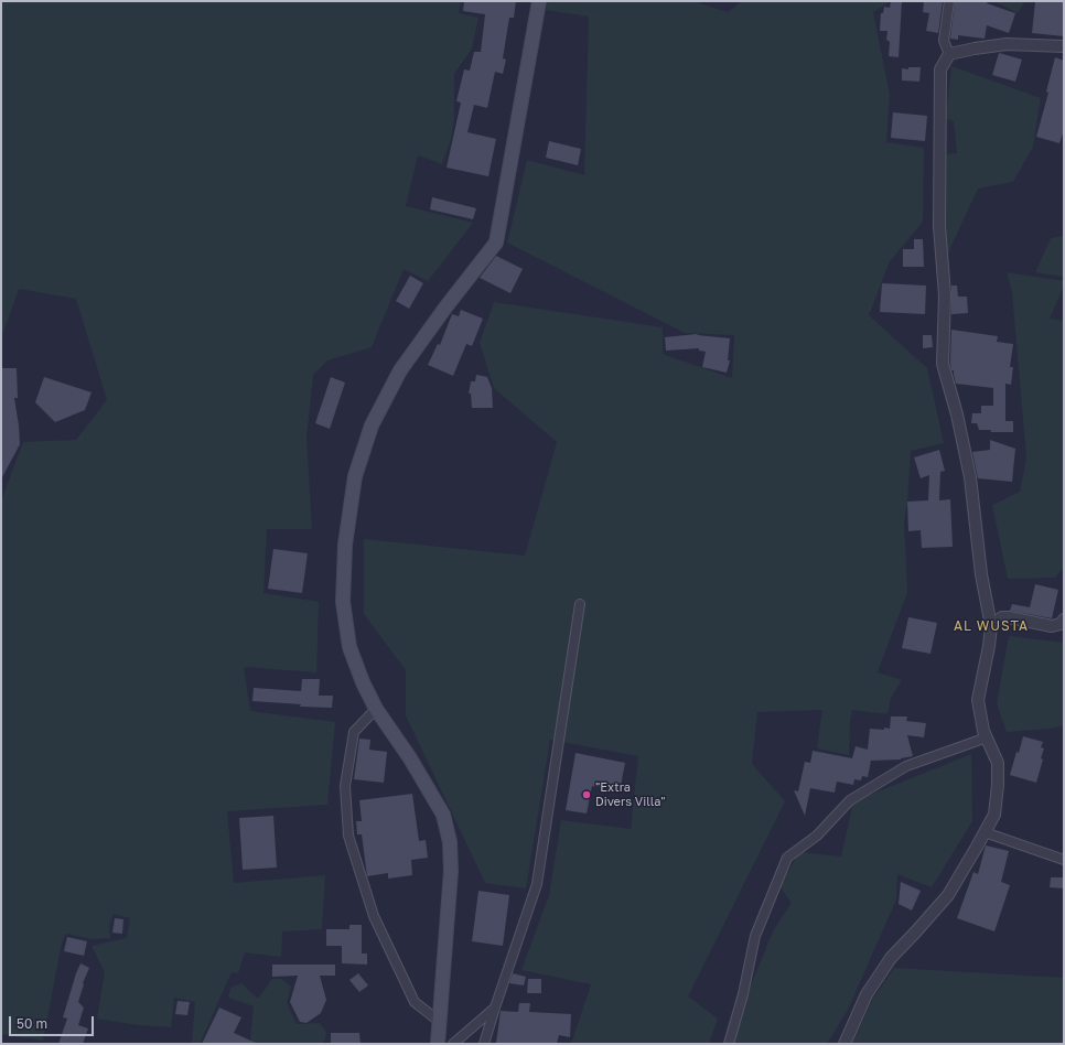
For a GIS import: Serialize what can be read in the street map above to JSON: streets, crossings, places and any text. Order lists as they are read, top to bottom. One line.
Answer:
{"districts":["AL WUSTA"],"places":["\"Extra Divers Villa\""],"scale_bar":"50 m"}
